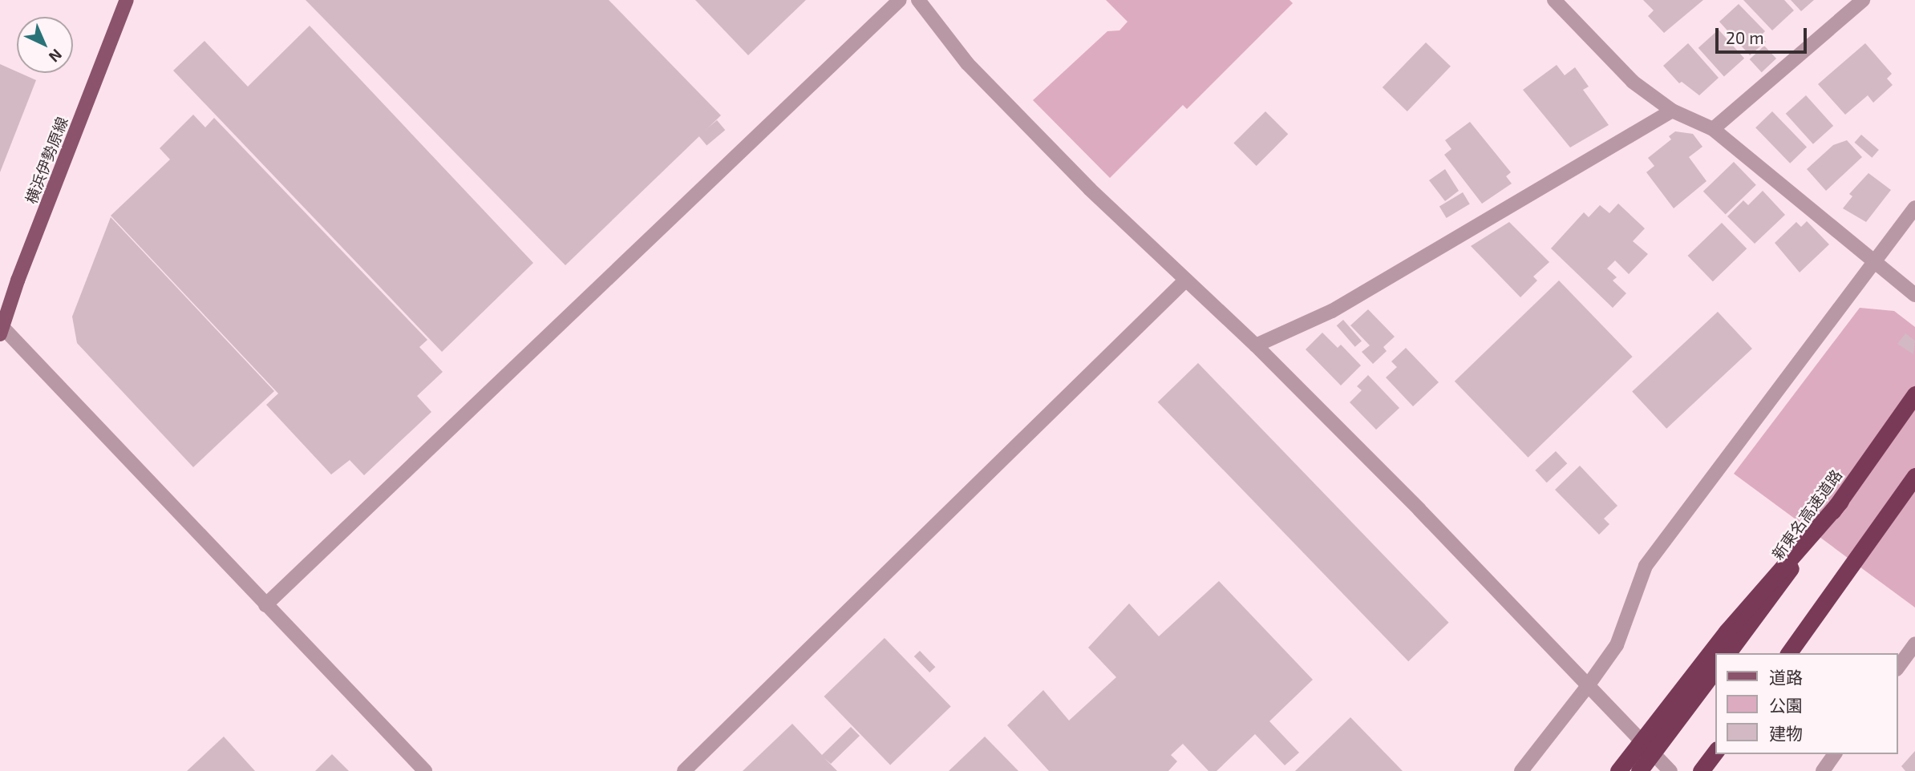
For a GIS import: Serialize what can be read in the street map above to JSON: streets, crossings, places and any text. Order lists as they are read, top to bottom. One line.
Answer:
{"streets":{"highway":["新東名高速道路"],"main road":["横浜伊勢原線"]},"legend":["道路","公園","建物"],"scale_bar":"20 m","north":"bottom right"}
